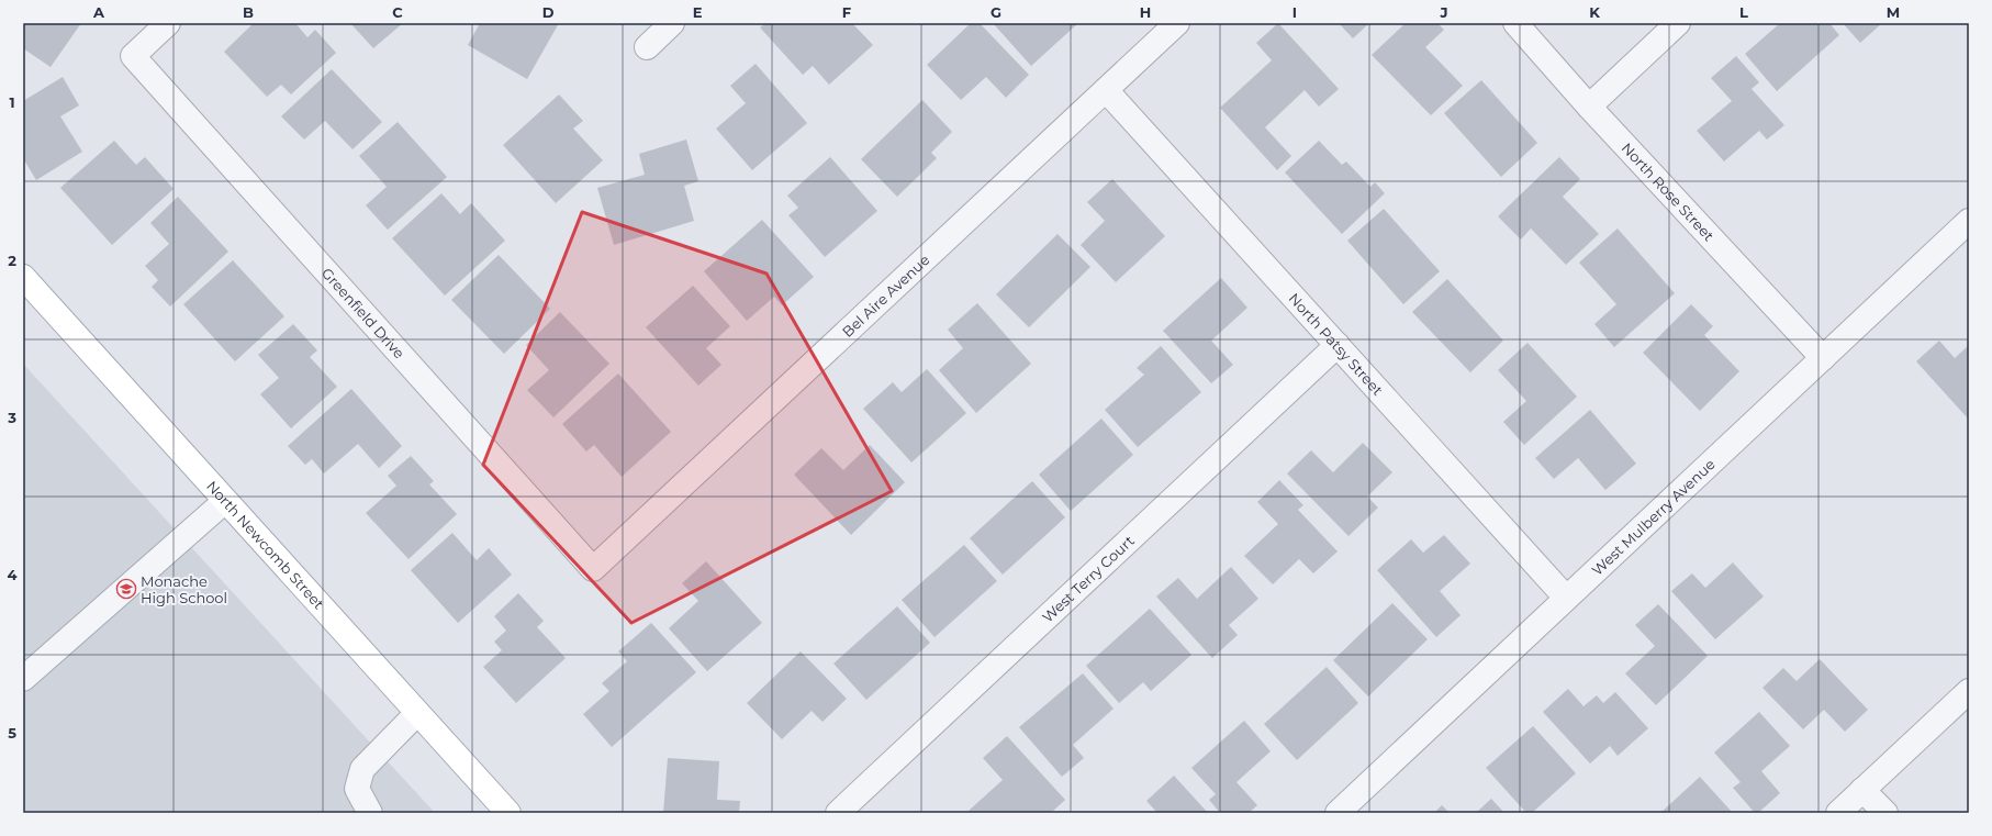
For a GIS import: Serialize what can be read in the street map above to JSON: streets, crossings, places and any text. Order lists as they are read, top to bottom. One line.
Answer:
{"streets":{"main road":["North Newcomb Street"],"street":["North Rose Street","Bel Aire Avenue","Greenfield Drive","North Patsy Street","West Mulberry Avenue","West Terry Court"]},"crossings":[["North Rose Street","West Mulberry Avenue"],["Bel Aire Avenue","Greenfield Drive"],["Bel Aire Avenue","North Patsy Street"],["North Patsy Street","West Mulberry Avenue"],["North Patsy Street","West Terry Court"]],"places":{"school or university":["Monache High School"]},"grid":{"columns":["A","B","C","D","E","F","G","H","I","J","K","L","M"],"rows":["1","2","3","4","5"]}}
